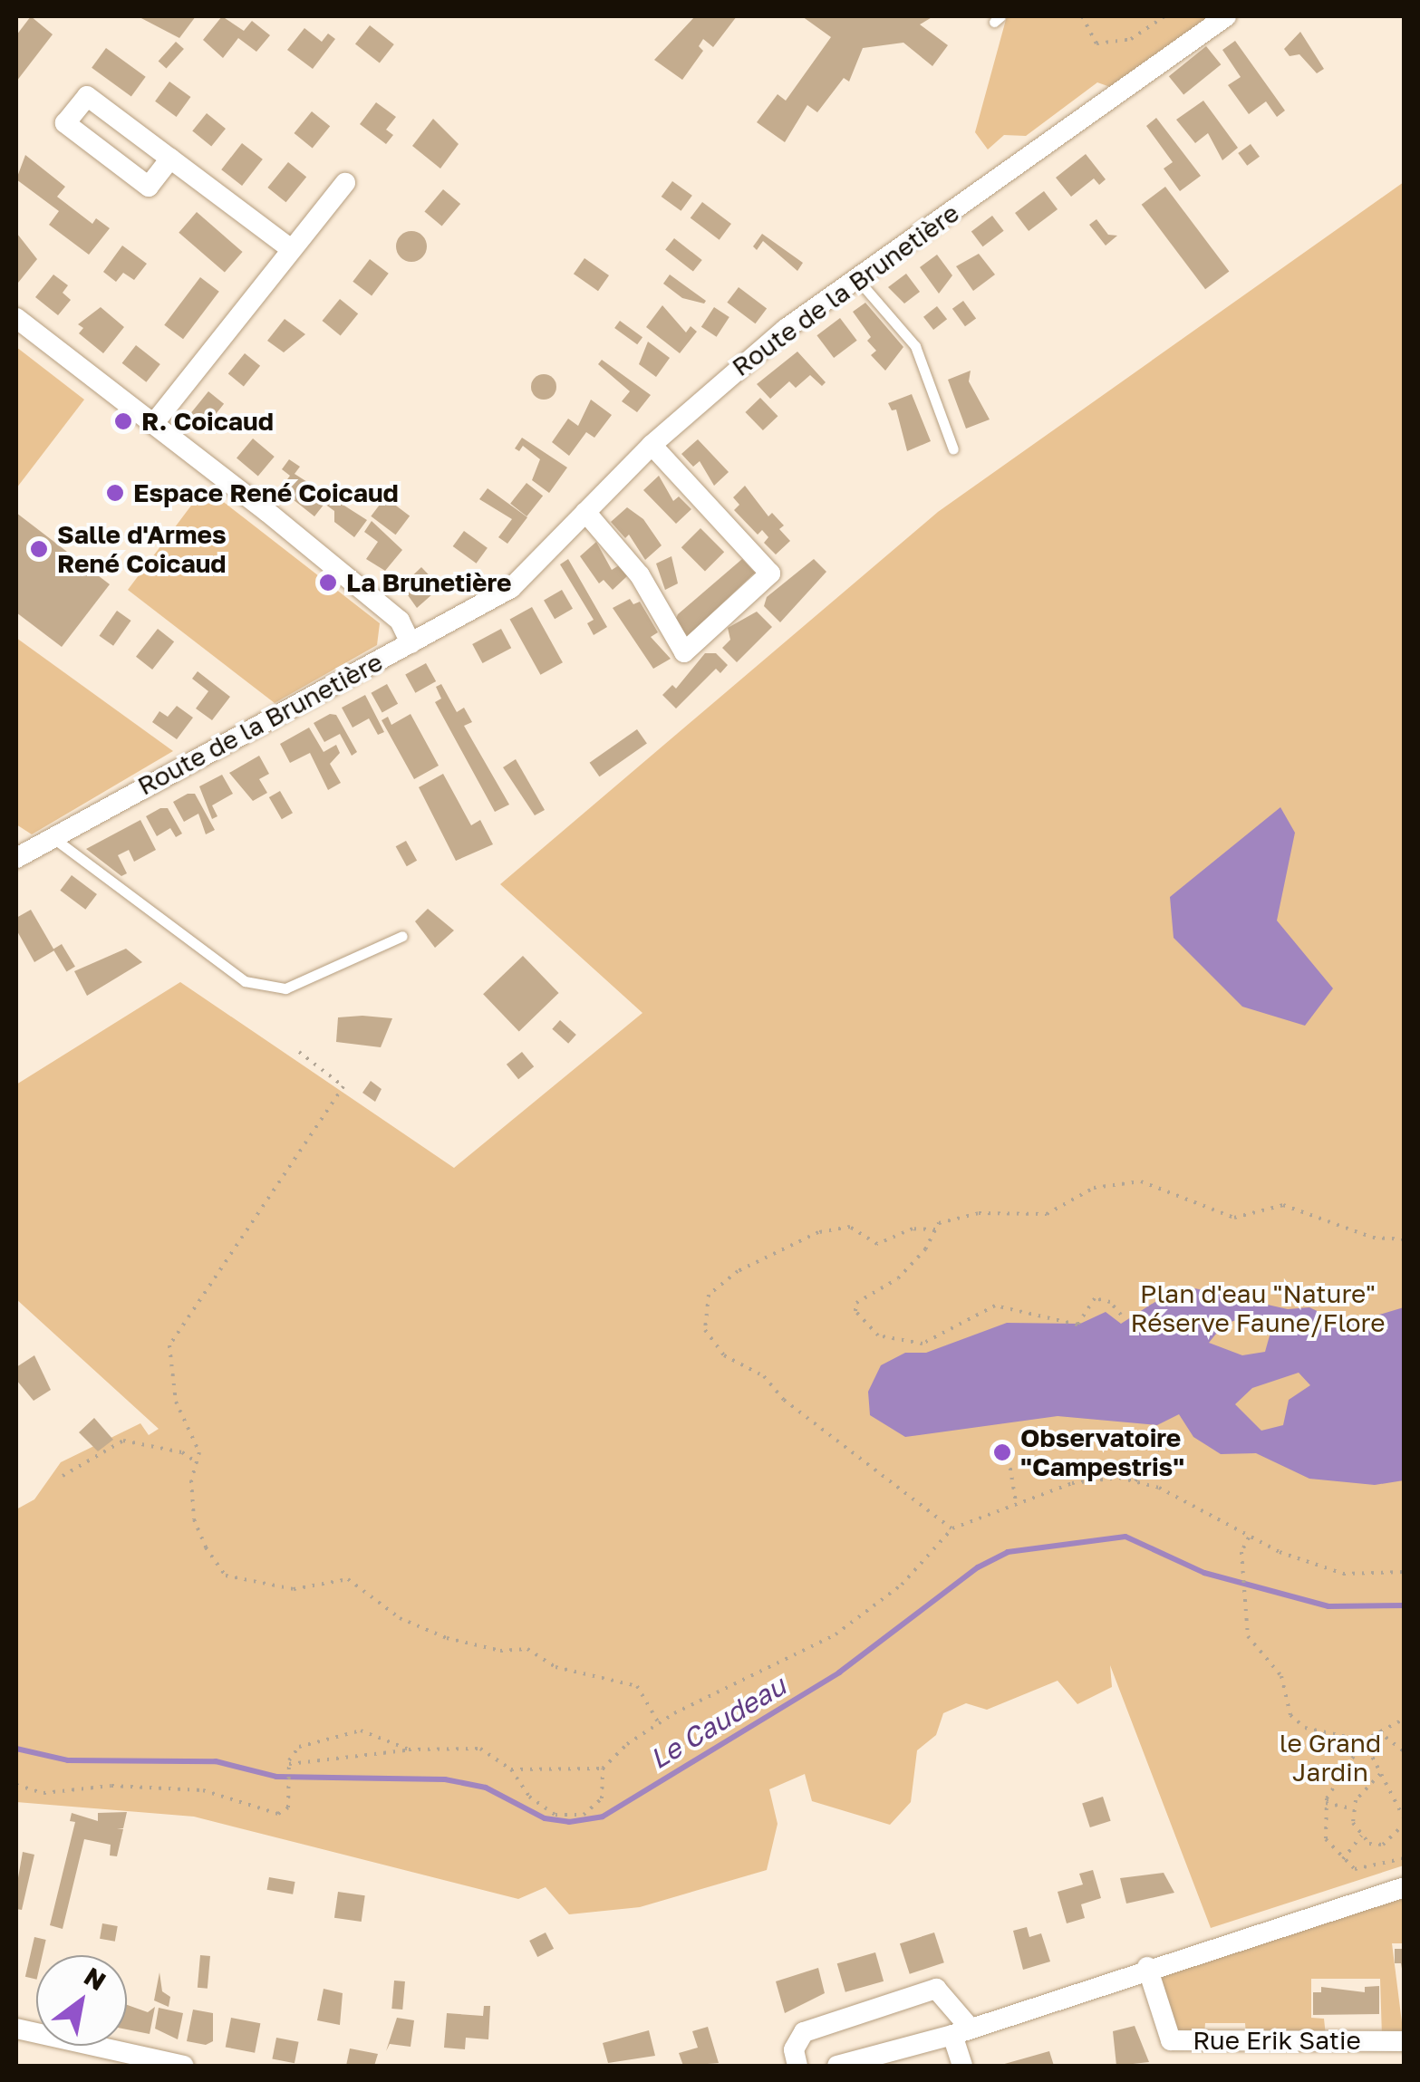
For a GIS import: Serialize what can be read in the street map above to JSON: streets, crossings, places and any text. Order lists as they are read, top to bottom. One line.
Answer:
{"streets":{"street":["Route de la Brunetière","Rue Erik Satie"]},"water":["Le Caudeau"],"parks":["Plan d'eau \"Nature\" Réserve Faune/Flore","le Grand Jardin"],"places":["R. Coicaud","Espace René Coicaud","Salle d'Armes René Coicaud","La Brunetière","Observatoire \"Campestris\""],"north":"top right"}
